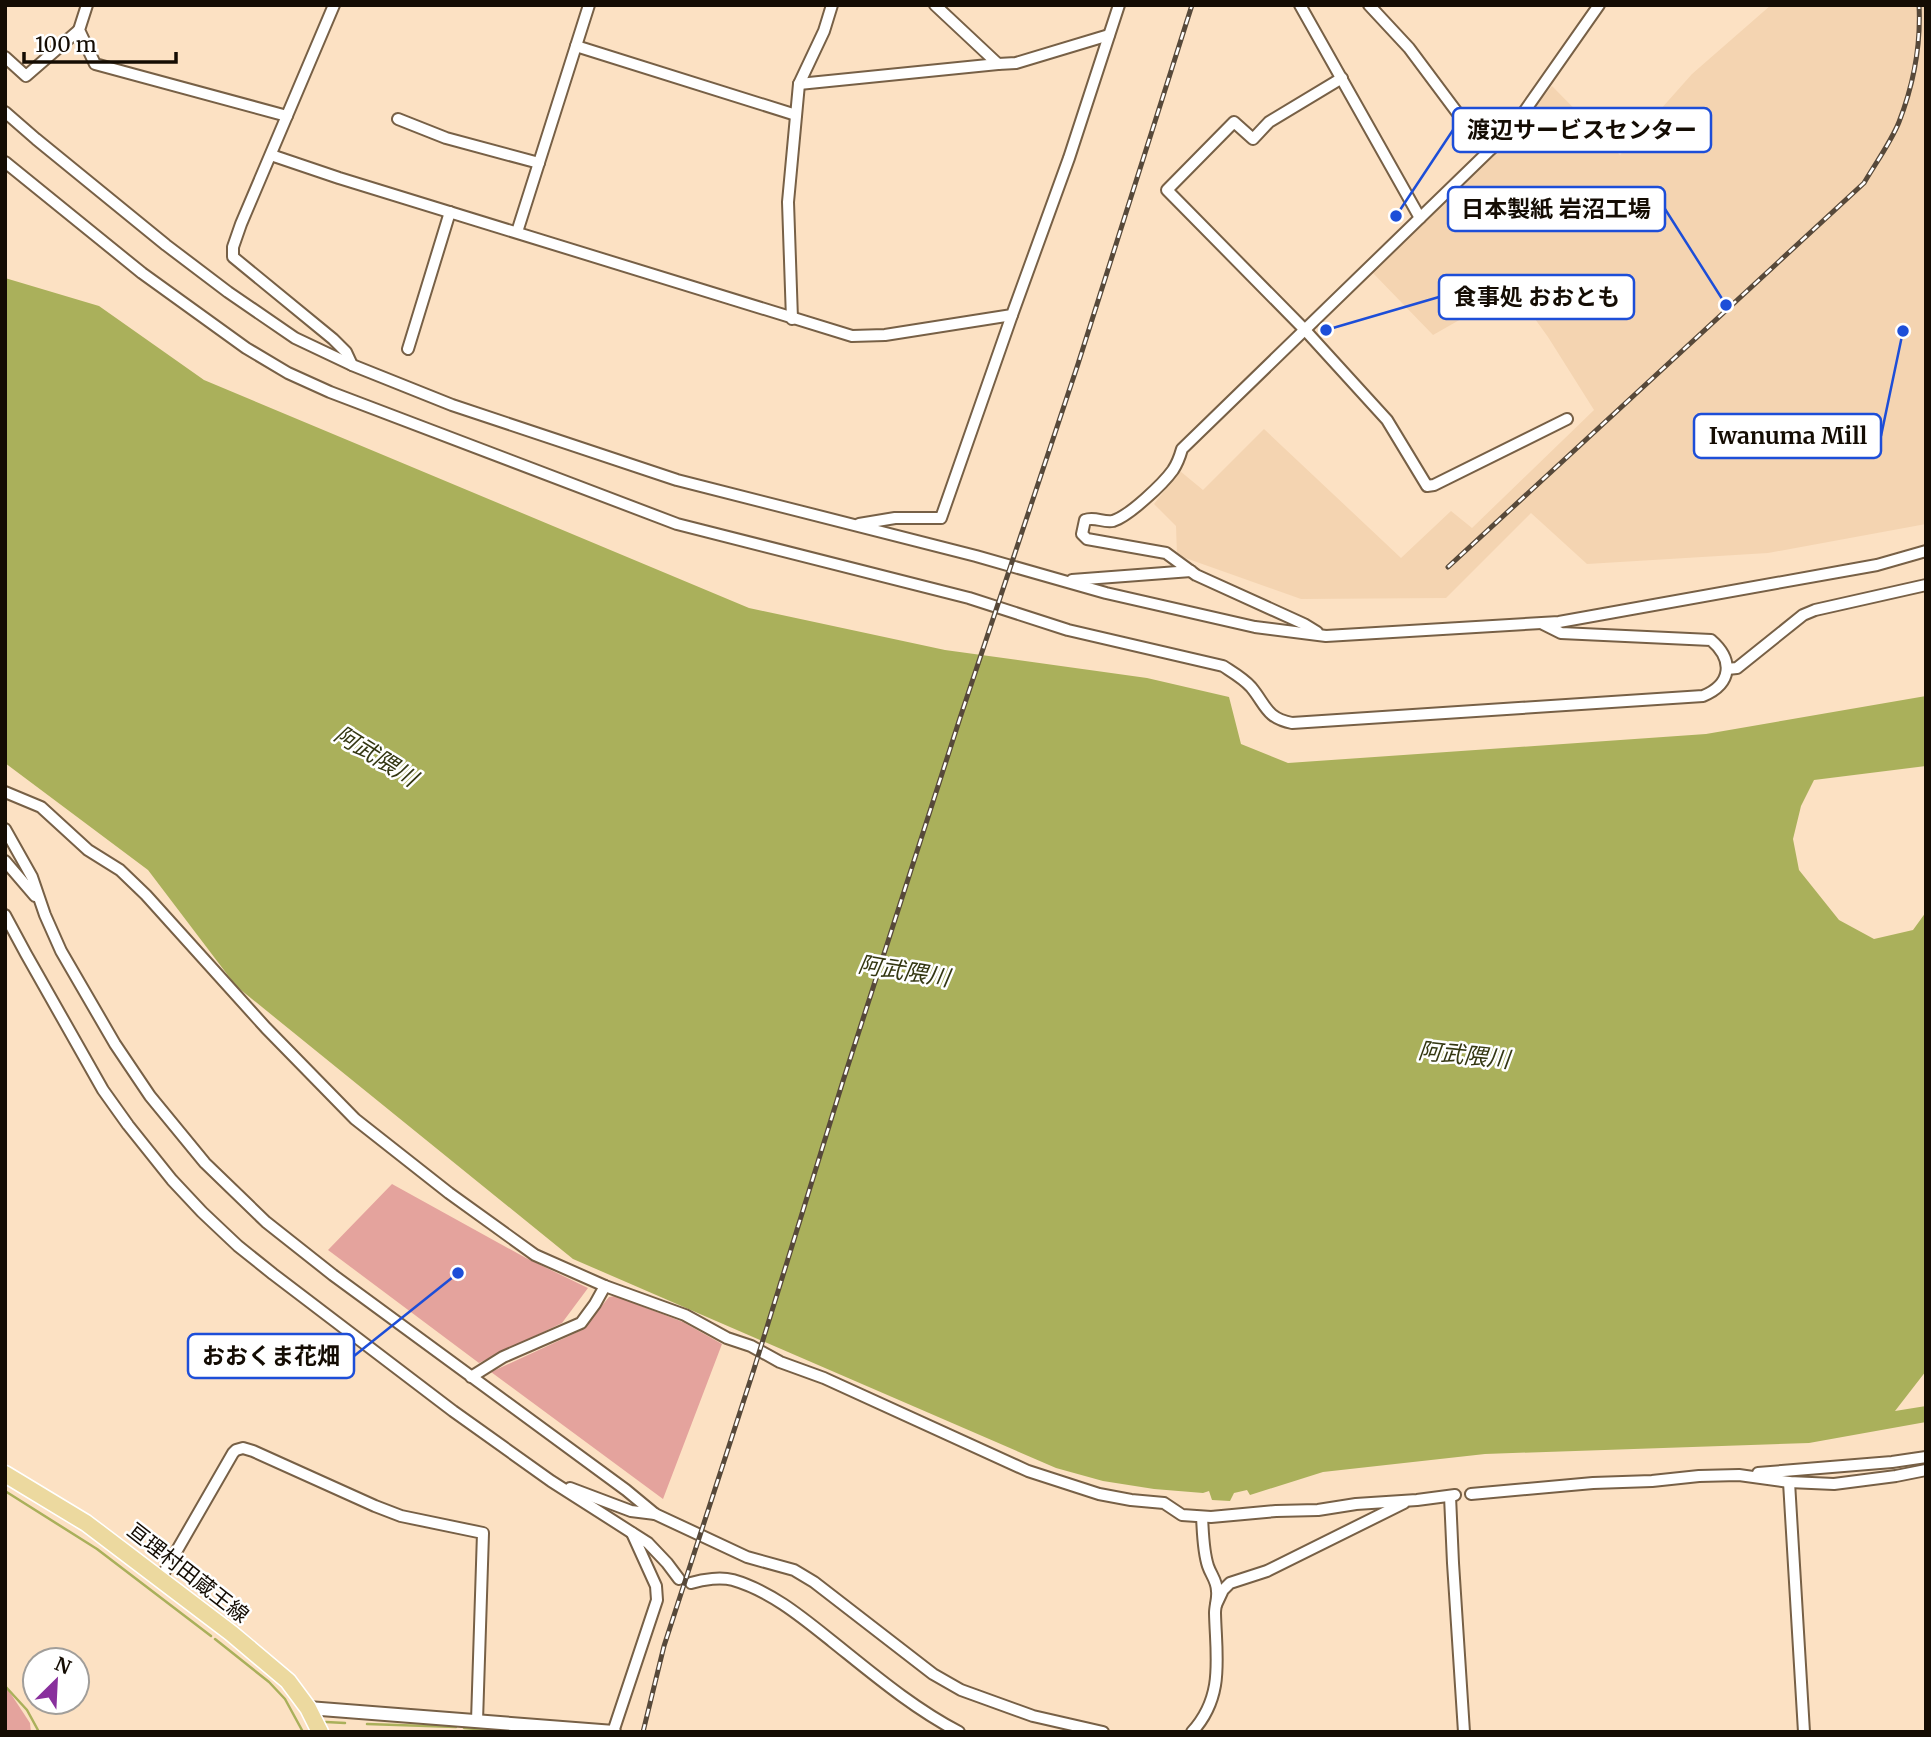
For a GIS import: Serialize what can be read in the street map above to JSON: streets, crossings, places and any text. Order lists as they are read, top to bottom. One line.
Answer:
{"streets":{"main road":["亘理村田蔵王線"]},"water":["阿武隈川"],"places":["渡辺サービスセンター","日本製紙 岩沼工場","食事処 おおとも","Iwanuma Mill","おおくま花畑"],"scale_bar":"100 m","north":"top right"}
